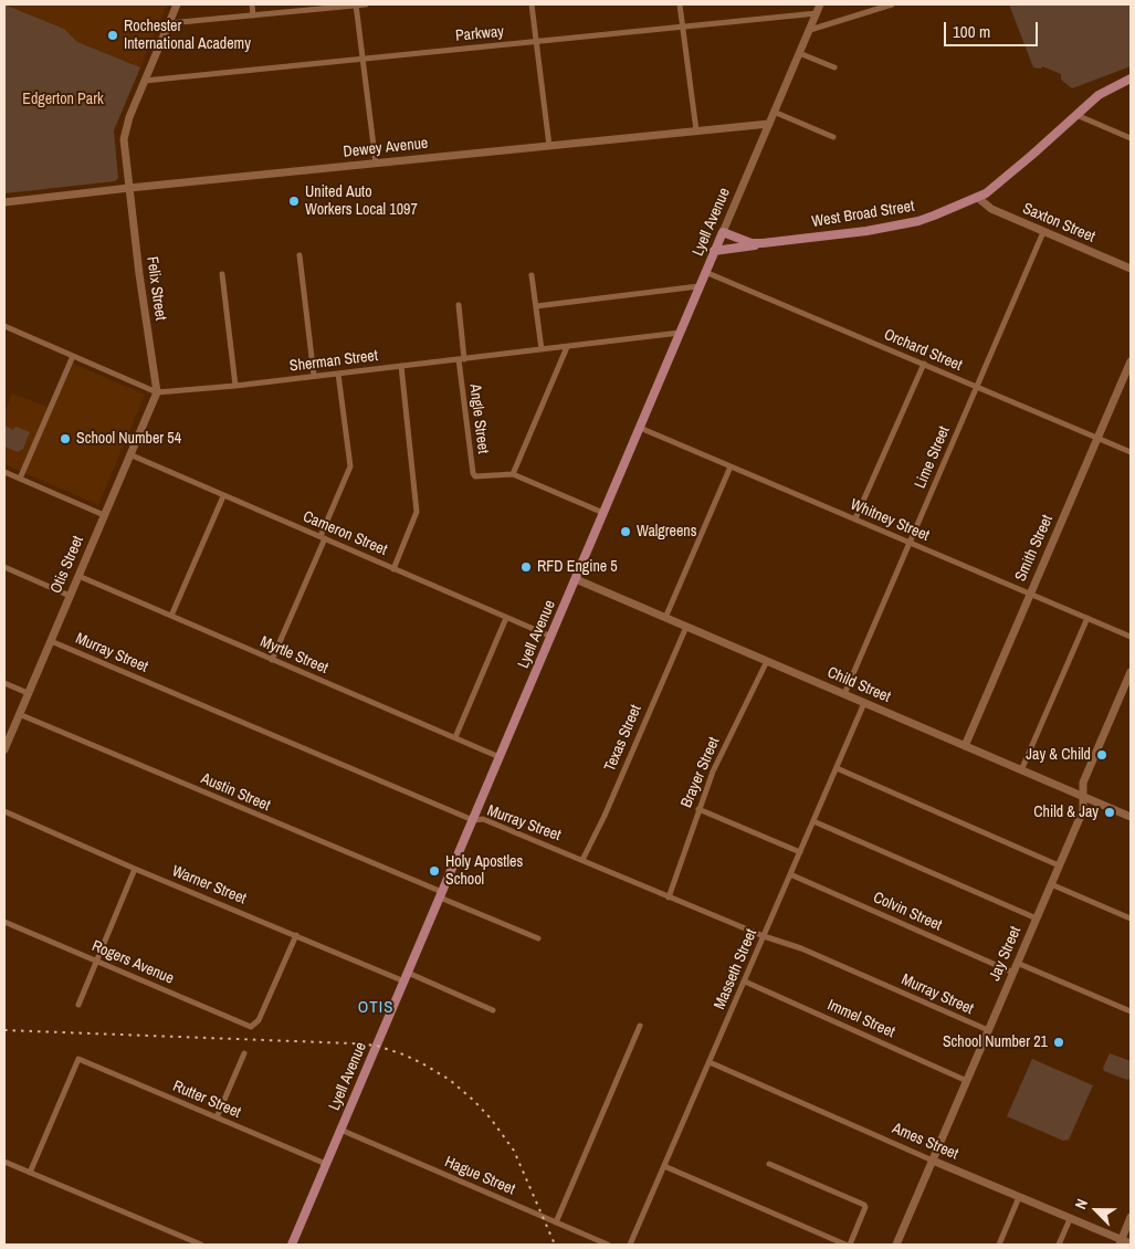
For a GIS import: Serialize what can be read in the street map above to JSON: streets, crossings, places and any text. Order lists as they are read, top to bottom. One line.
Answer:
{"streets":{"main road":["West Broad Street","Lyell Avenue"],"street":["Parkway","Dewey Avenue","Saxton Street","Felix Street","Orchard Street","Sherman Street","Angle Street","Lime Street","Whitney Street","Cameron Street","Smith Street","Otis Street","Murray Street","Myrtle Street","Child Street","Texas Street","Brayer Street","Austin Street","Warner Street","Colvin Street","Jay Street","Rogers Avenue","Masseth Street","Immel Street","Rutter Street","Ames Street","Hague Street"]},"crossings":[["Parkway","Lyell Avenue"],["Parkway","Felix Street"],["Dewey Avenue","Lyell Avenue"],["Dewey Avenue","Felix Street"],["West Broad Street","Lyell Avenue"],["West Broad Street","Saxton Street"],["Lyell Avenue","Orchard Street"],["Lyell Avenue","Sherman Street"],["Lyell Avenue","Angle Street"],["Lyell Avenue","Whitney Street"],["Lyell Avenue","Cameron Street"],["Lyell Avenue","Murray Street"],["Lyell Avenue","Myrtle Street"],["Lyell Avenue","Child Street"],["Lyell Avenue","Austin Street"],["Lyell Avenue","Warner Street"],["Lyell Avenue","Rutter Street"],["Lyell Avenue","Hague Street"],["Saxton Street","Lime Street"],["Felix Street","Sherman Street"],["Felix Street","Otis Street"],["Orchard Street","Lime Street"],["Orchard Street","Smith Street"],["Sherman Street","Angle Street"],["Sherman Street","Otis Street"],["Lime Street","Whitney Street"],["Lime Street","Child Street"],["Whitney Street","Smith Street"],["Cameron Street","Otis Street"],["Smith Street","Child Street"],["Otis Street","Murray Street"],["Otis Street","Myrtle Street"],["Otis Street","Austin Street"],["Murray Street","Texas Street"],["Murray Street","Brayer Street"],["Murray Street","Jay Street"],["Murray Street","Masseth Street"],["Child Street","Texas Street"],["Child Street","Brayer Street"],["Child Street","Jay Street"],["Child Street","Masseth Street"],["Warner Street","Rogers Avenue"],["Colvin Street","Jay Street"],["Colvin Street","Masseth Street"],["Jay Street","Immel Street"],["Jay Street","Ames Street"],["Masseth Street","Immel Street"],["Masseth Street","Ames Street"]],"districts":["OTIS"],"parks":["Edgerton Park"],"places":["Rochester International Academy","United Auto Workers Local 1097","School Number 54","Walgreens","RFD Engine 5","Jay & Child","Child & Jay","Holy Apostles School","School Number 21"],"scale_bar":"100 m","north":"top left"}
